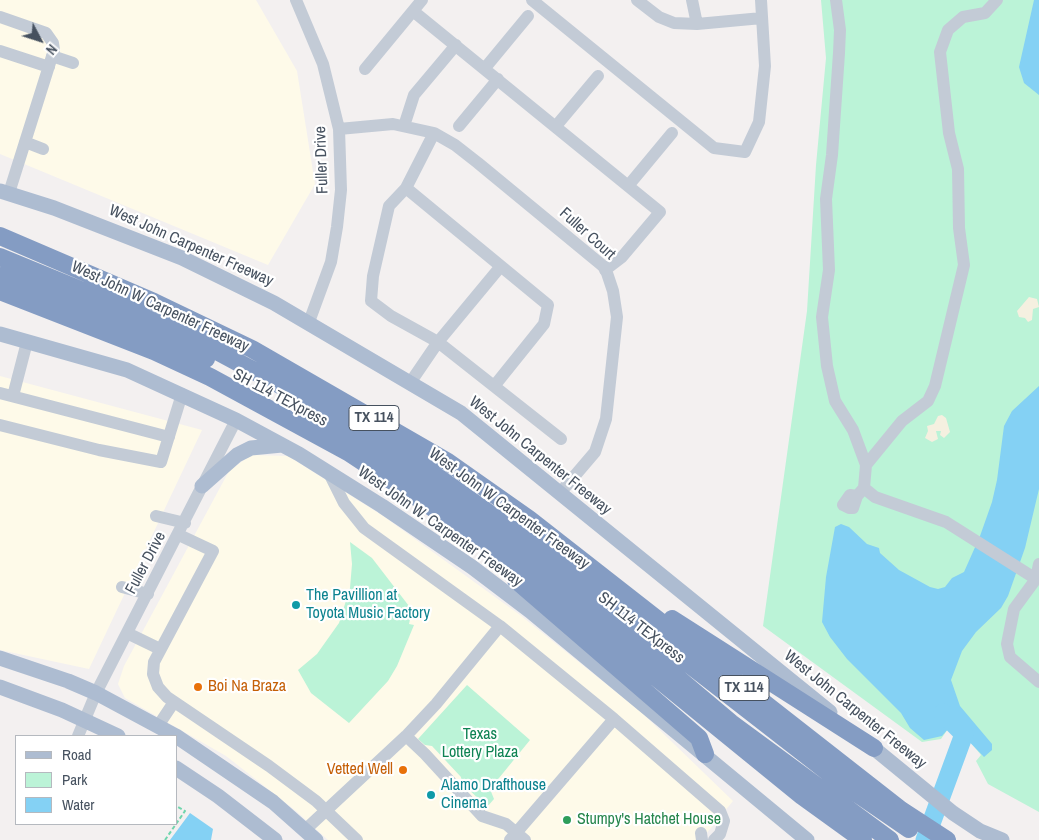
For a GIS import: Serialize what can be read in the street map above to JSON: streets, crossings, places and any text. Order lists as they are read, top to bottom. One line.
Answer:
{"streets":{"highway":["West John W Carpenter Freeway","SH 114 TEXpress","TX 114"],"main road":["West John Carpenter Freeway","West John W. Carpenter Freeway"],"street":["Fuller Drive","Fuller Court"]},"crossings":[["Fuller Drive","Fuller Court"],["Fuller Drive","West John Carpenter Freeway"],["Fuller Drive","West John W. Carpenter Freeway"],["Fuller Court","West John Carpenter Freeway"],["West John W Carpenter Freeway","SH 114 TEXpress"]],"parks":["Texas Lottery Plaza"],"places":["The Pavillion at Toyota Music Factory","Boi Na Braza","Vetted Well","Alamo Drafthouse Cinema","Stumpy's Hatchet House"],"legend":["Road","Park","Water"],"north":"bottom right"}
